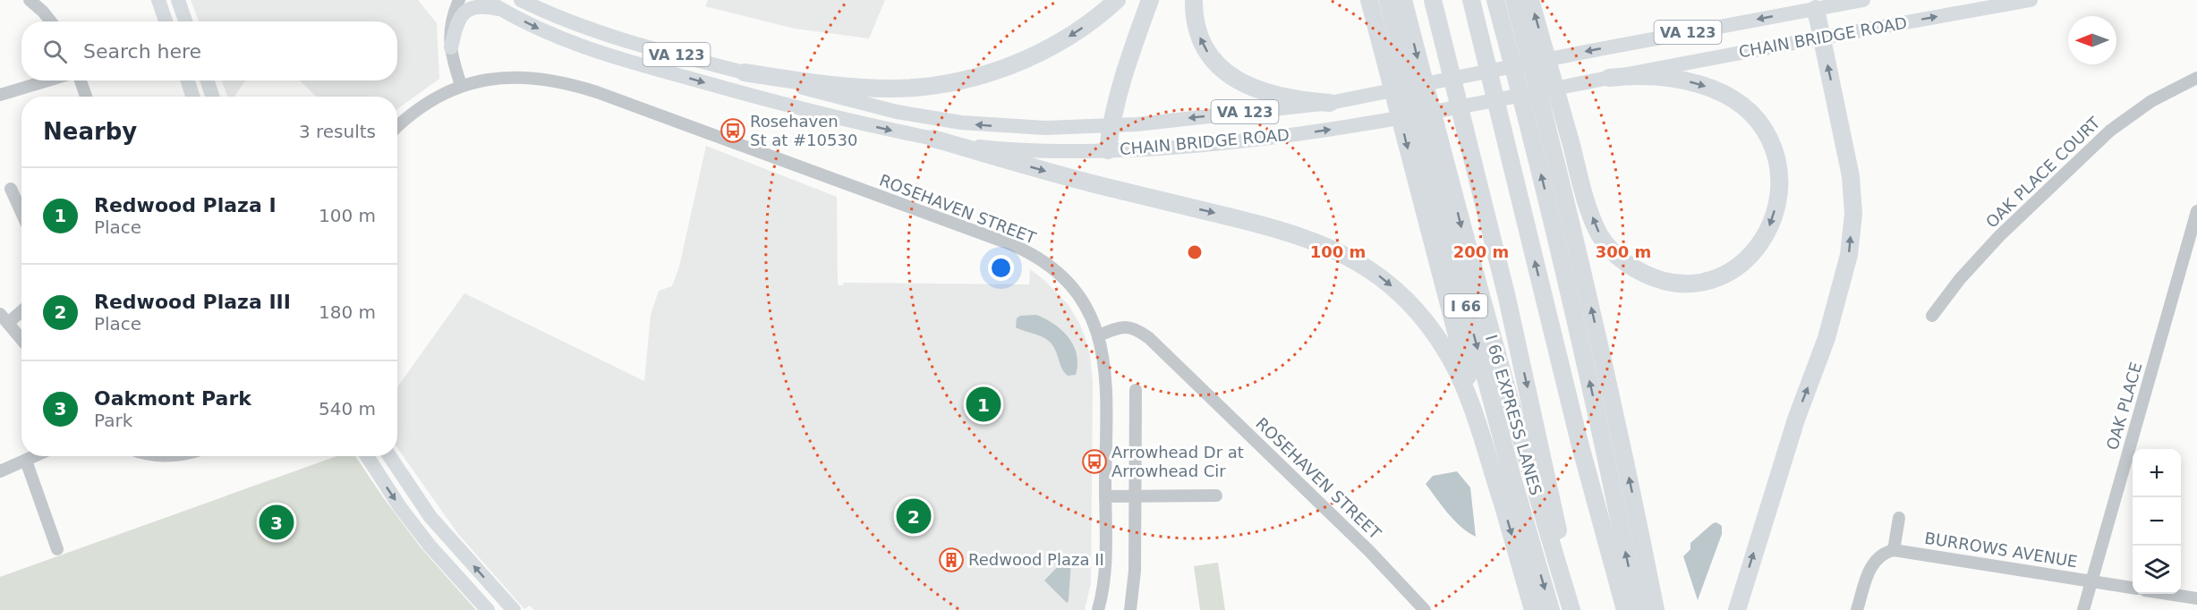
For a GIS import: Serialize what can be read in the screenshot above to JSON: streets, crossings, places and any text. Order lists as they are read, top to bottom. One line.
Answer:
{"streets":{"highway":["I 66","I 66 EXPRESS LANES"],"main road":["VA 123","CHAIN BRIDGE ROAD"],"street":["OAK PLACE COURT","ROSEHAVEN STREET","OAK PLACE","BURROWS AVENUE"]},"crossings":[["OAK PLACE","BURROWS AVENUE"]],"places":{"bus stop":["Rosehaven St at #10530","Arrowhead Dr at Arrowhead Cir"],"building":["Redwood Plaza II"]},"north":"left","page":{"search":"Search here","heading":["Nearby","3 results"],"list":[{"mark":"1","name":"Redwood Plaza I","note":"Place","value":"100 m"},{"mark":"2","name":"Redwood Plaza III","note":"Place","value":"180 m"},{"mark":"3","name":"Oakmont Park","note":"Park","value":"540 m"}],"pins":["1","2","3"],"map_buttons":["+","−"]},"rings":["100 m","200 m","300 m"]}
